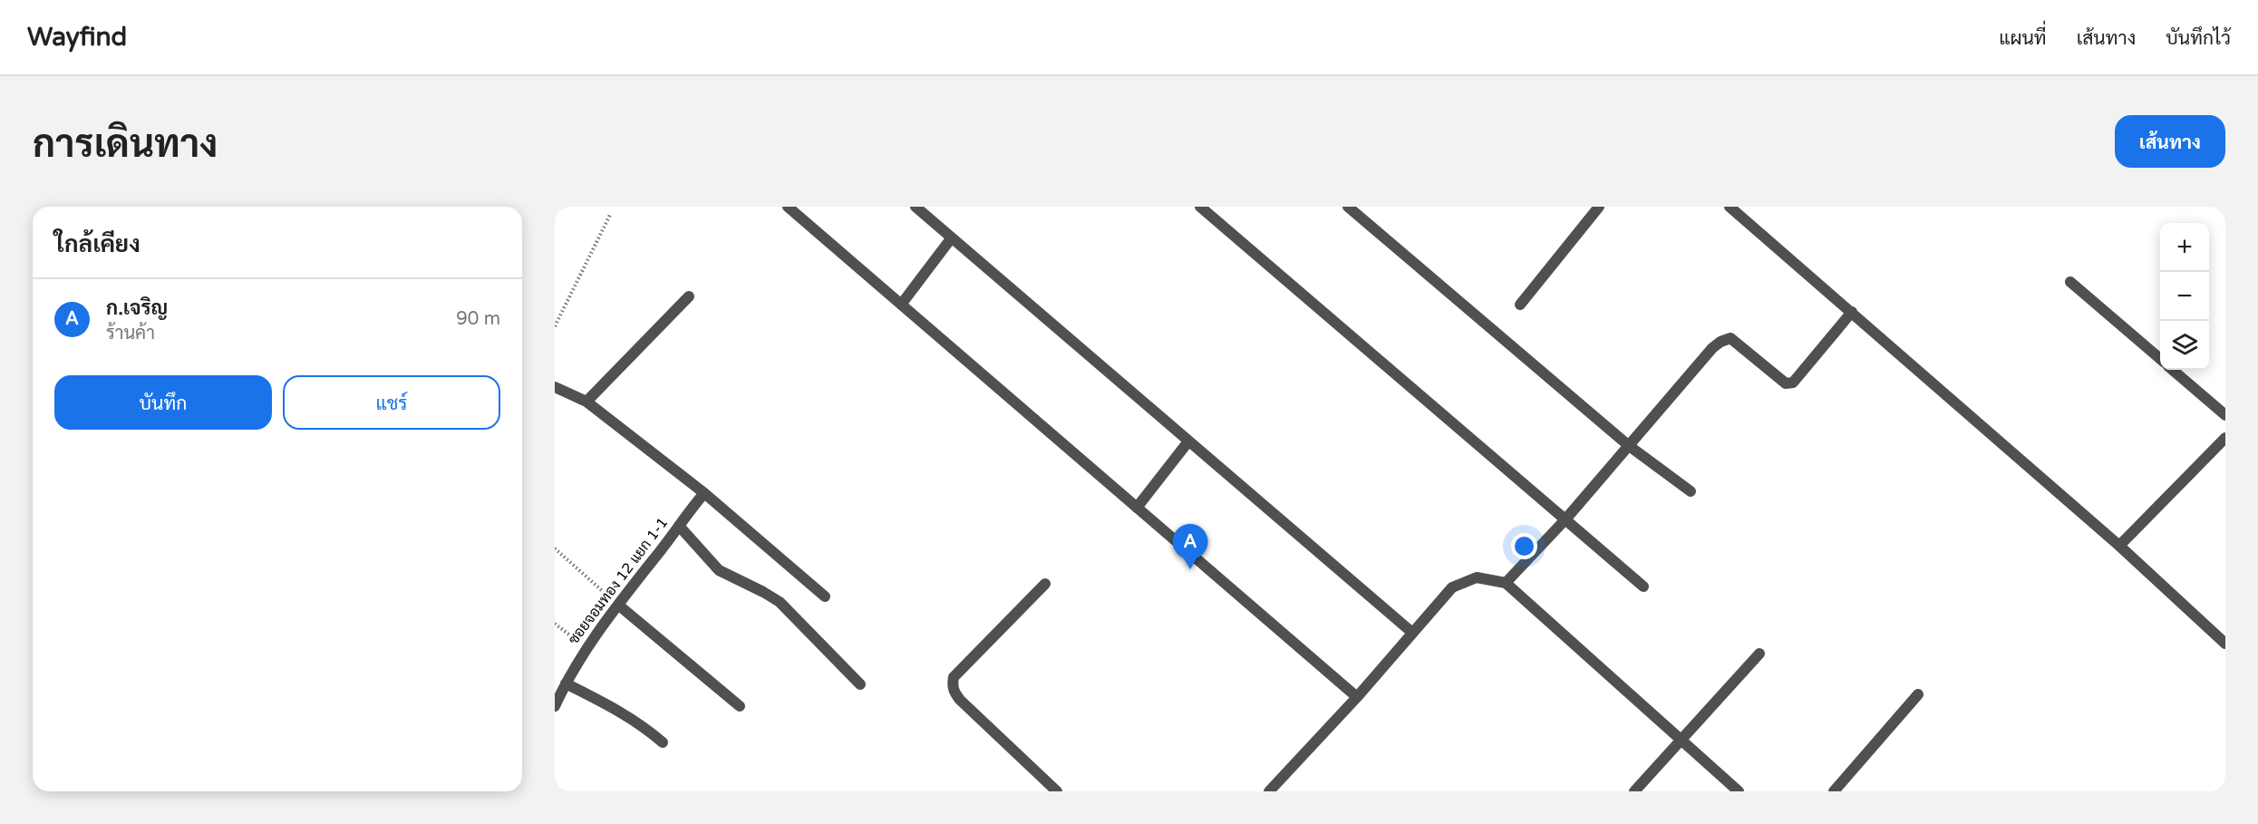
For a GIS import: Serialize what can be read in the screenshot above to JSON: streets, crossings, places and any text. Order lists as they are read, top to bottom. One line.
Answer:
{"streets":{"street":["ซอยจอมทอง 12 แยก 1-1"]},"page":{"header":"Wayfind","nav":["แผนที่","เส้นทาง","บันทึกไว้"],"buttons":["เส้นทาง",["บันทึก","แชร์"]],"title":"การเดินทาง","heading":"ใกล้เคียง","map_buttons":["+","−"],"list":[{"mark":"A","name":"ก.เจริญ","note":"ร้านค้า","value":"90 m"}],"pins":"A"}}
